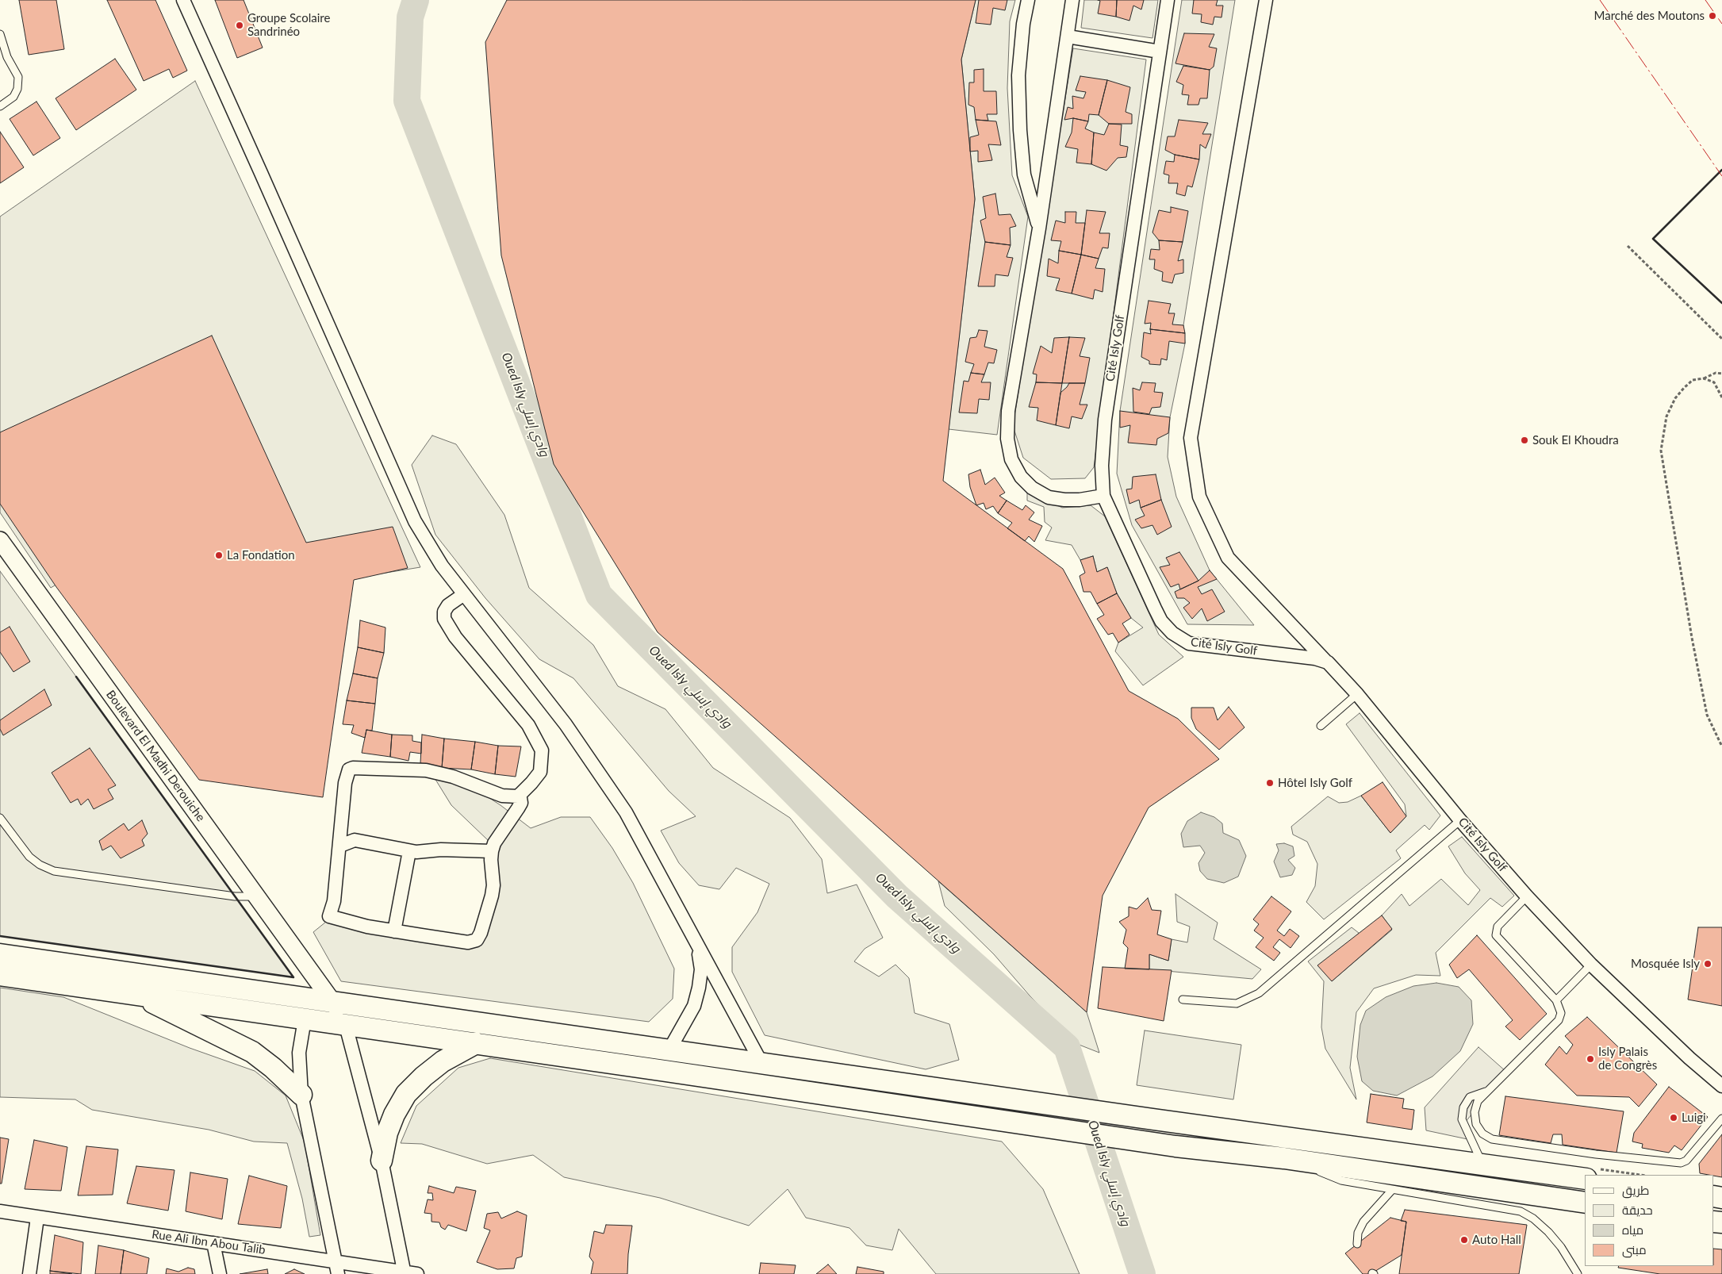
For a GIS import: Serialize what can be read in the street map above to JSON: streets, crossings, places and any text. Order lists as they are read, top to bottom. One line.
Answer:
{"streets":{"street":["Cité Isly Golf","Boulevard El Madhi Derouiche","Rue Ali Ibn Abou Talib"]},"water":["Oued Isly وادي إسلي"],"places":["Marché des Moutons","Groupe Scolaire Sandrinéo","Souk El Khoudra","La Fondation","Hôtel Isly Golf","Mosquée Isly","Isly Palais de Congrès","Luigi","Auto Hall"],"legend":["طريق","حديقة","مياه","مبنى"]}
